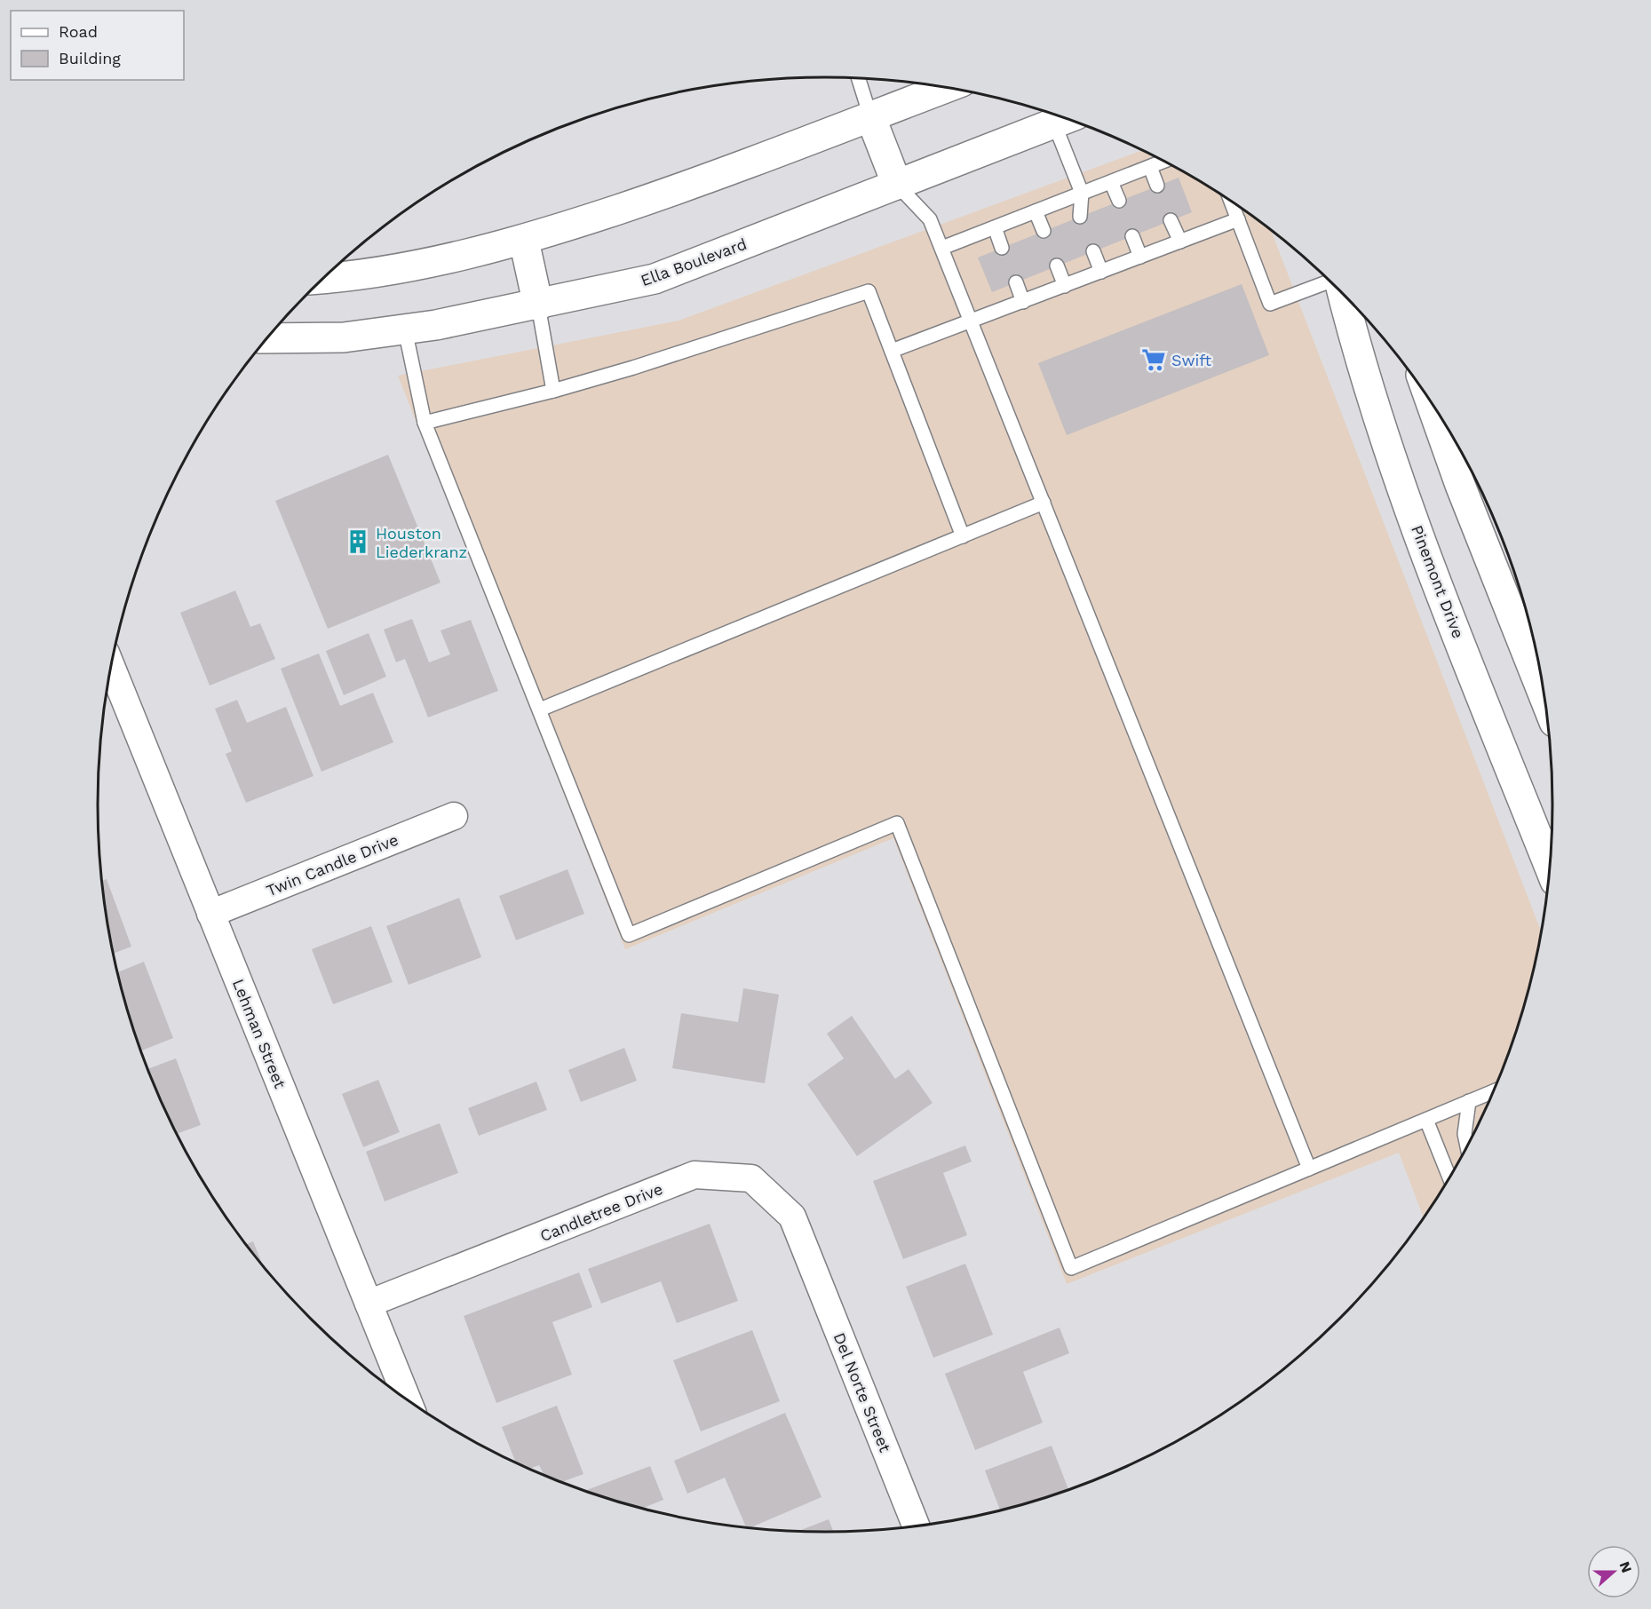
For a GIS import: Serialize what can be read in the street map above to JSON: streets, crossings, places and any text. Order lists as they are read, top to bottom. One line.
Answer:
{"streets":{"main road":["Ella Boulevard","Pinemont Drive"],"street":["Twin Candle Drive","Lehman Street","Candletree Drive","Del Norte Street"]},"crossings":[["Twin Candle Drive","Lehman Street"],["Lehman Street","Candletree Drive"],["Candletree Drive","Del Norte Street"]],"places":{"supermarket":["Swift"],"building":["Houston Liederkranz"]},"legend":["Road","Building"],"north":"right"}
